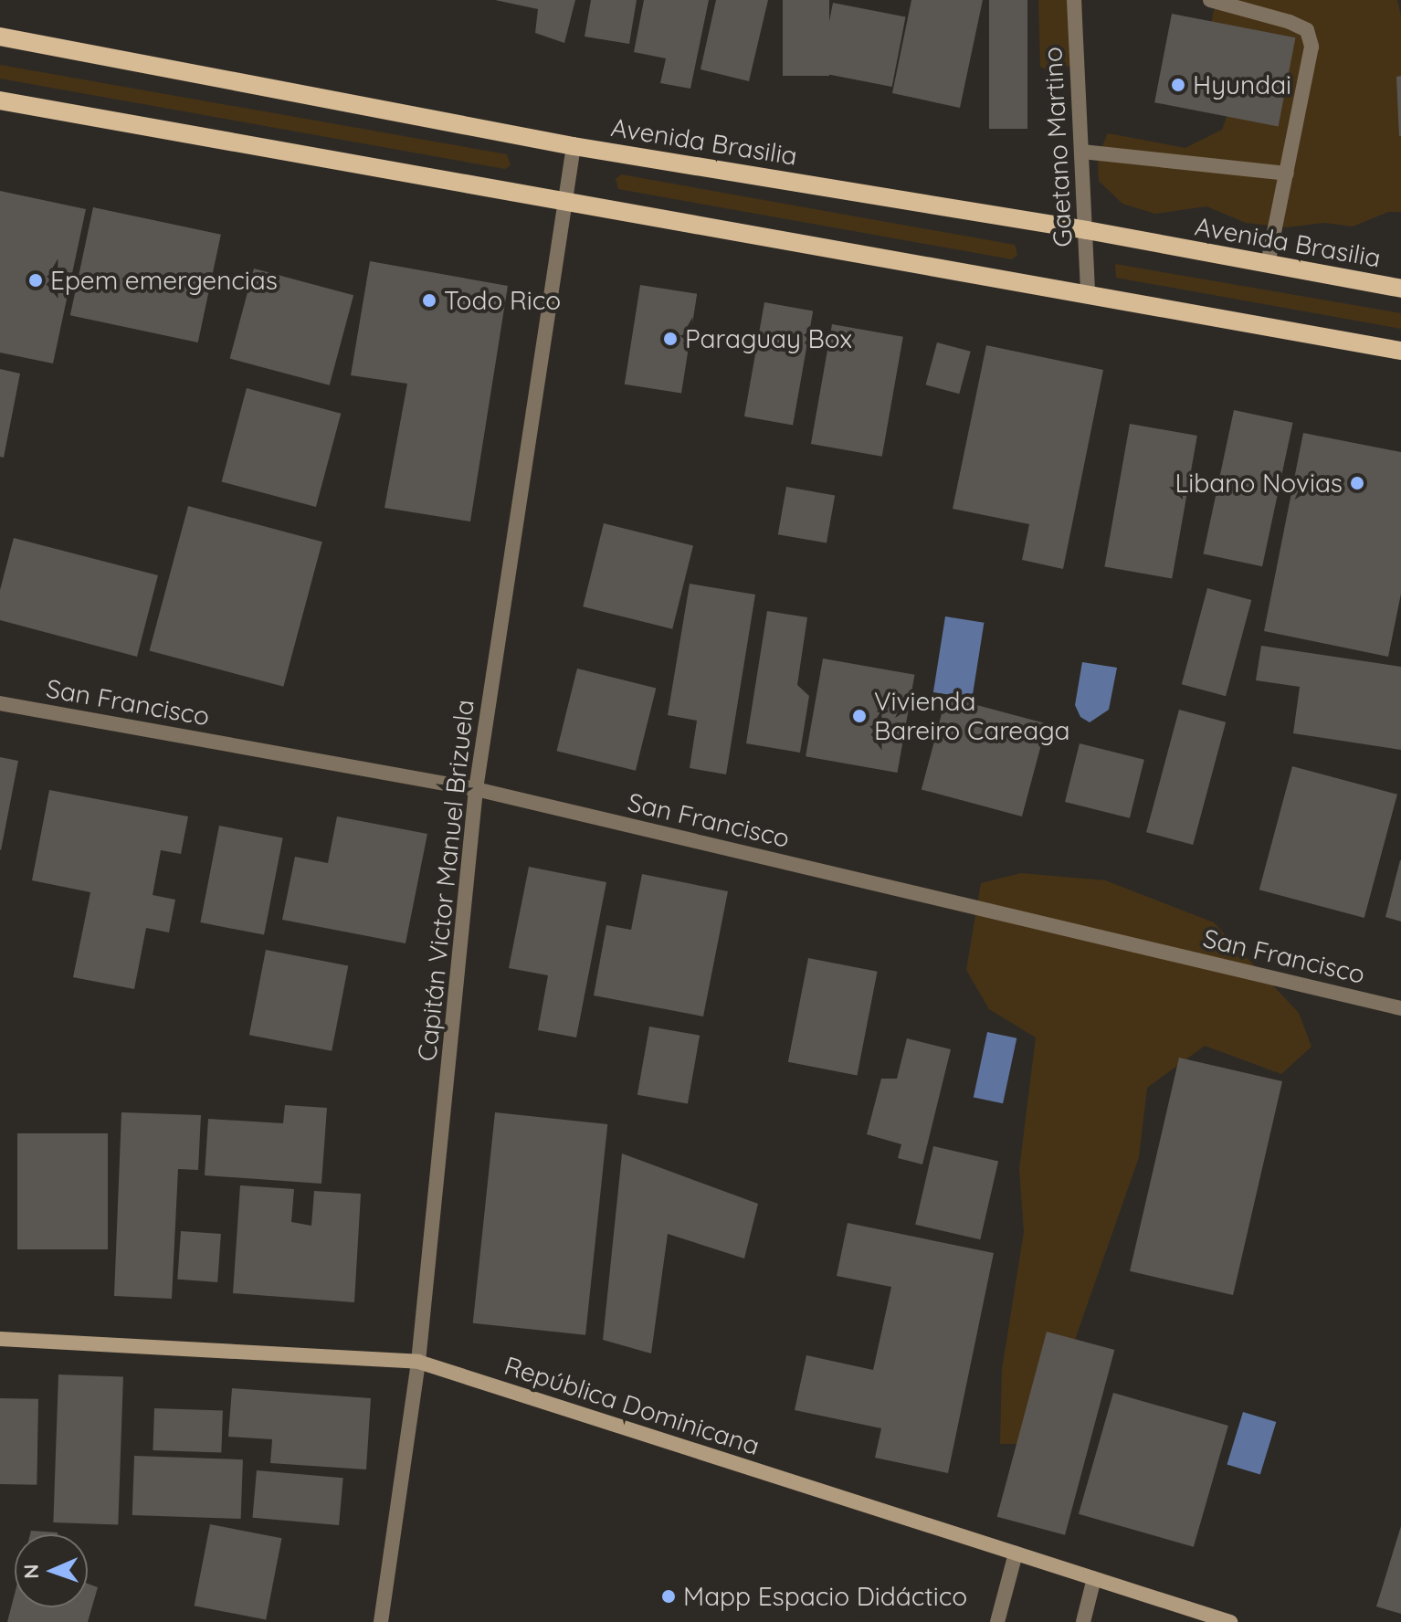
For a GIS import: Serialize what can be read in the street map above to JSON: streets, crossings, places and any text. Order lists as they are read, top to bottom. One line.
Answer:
{"streets":{"main road":["Avenida Brasilia"],"street":["Gaetano Martino","San Francisco","Capitán Victor Manuel Brizuela","República Dominicana"]},"crossings":[["Avenida Brasilia","Gaetano Martino"],["Avenida Brasilia","Capitán Victor Manuel Brizuela"],["San Francisco","Capitán Victor Manuel Brizuela"],["Capitán Victor Manuel Brizuela","República Dominicana"]],"places":["Hyundai","Epem emergencias","Todo Rico","Paraguay Box","Libano Novias","Vivienda Bareiro Careaga","Mapp Espacio Didáctico"],"north":"left"}
